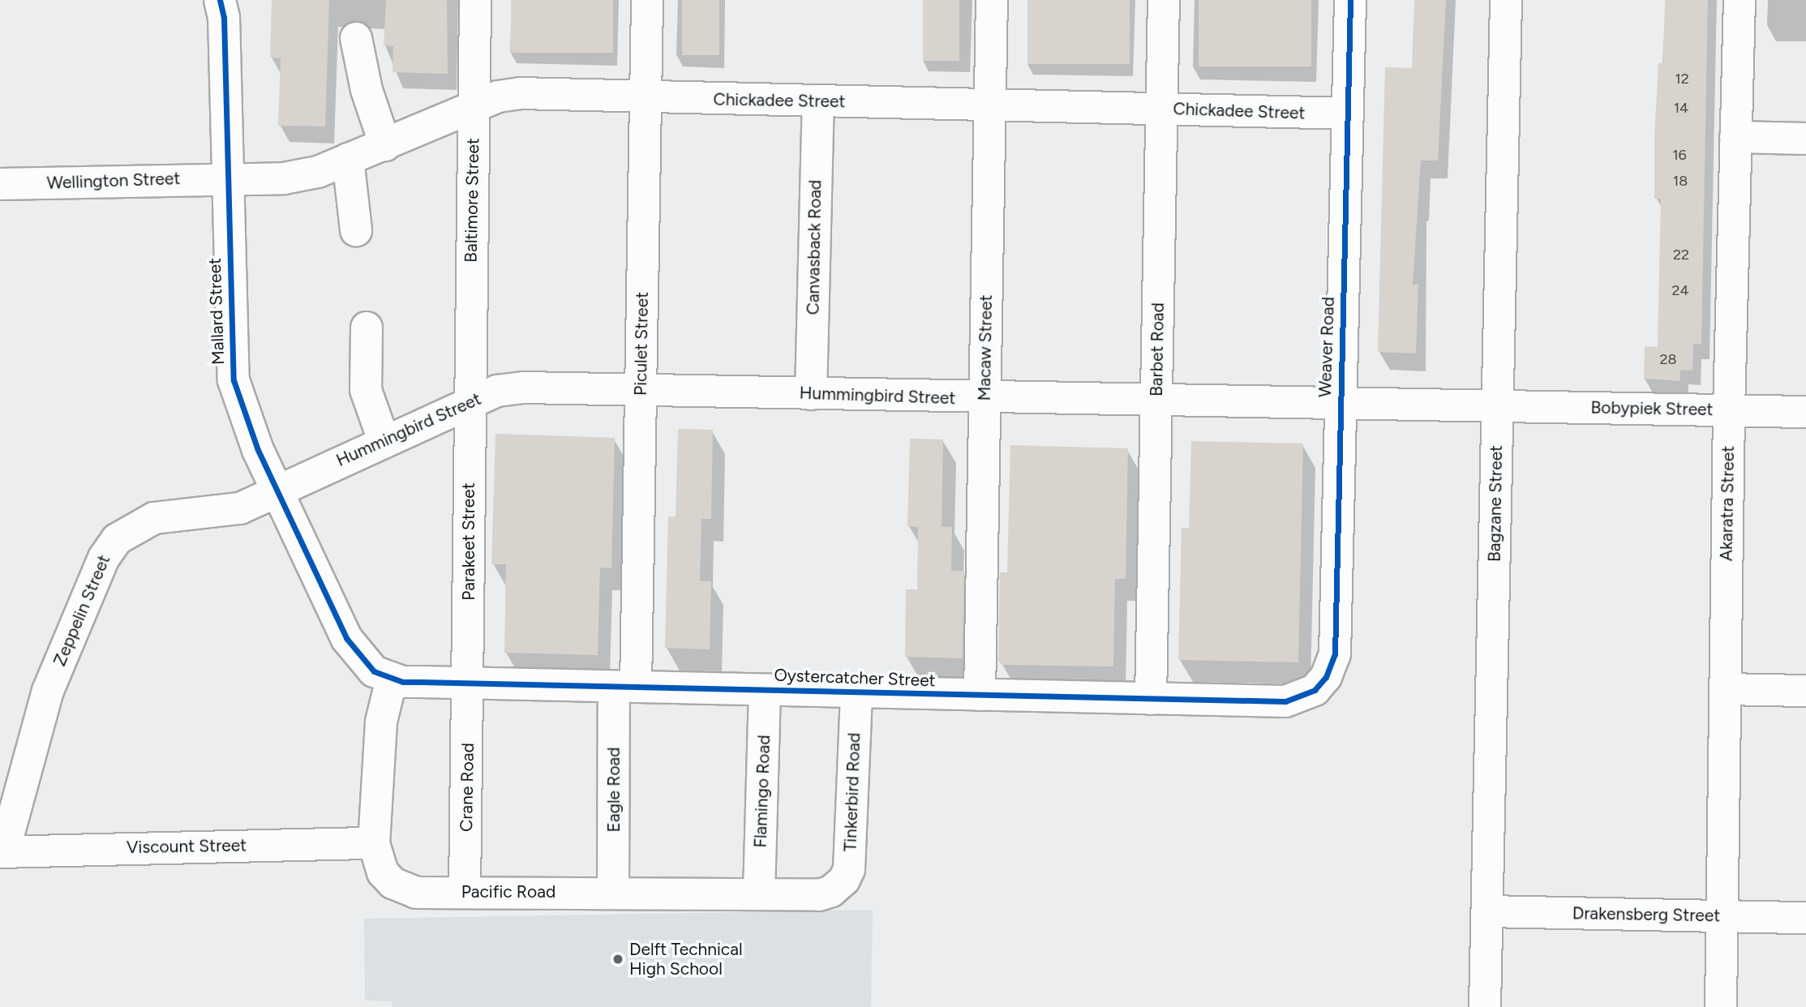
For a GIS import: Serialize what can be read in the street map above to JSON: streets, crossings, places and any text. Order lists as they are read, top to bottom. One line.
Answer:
{"streets":{"street":["Chickadee Street","Wellington Street","Baltimore Street","Canvasback Road","Mallard Street","Piculet Street","Weaver Road","Macaw Street","Barbet Road","Hummingbird Street","Bobypiek Street","Bagzane Street","Akaratra Street","Parakeet Street","Zeppelin Street","Oystercatcher Street","Crane Road","Eagle Road","Flamingo Road","Tinkerbird Road","Viscount Street","Pacific Road","Drakensberg Street"]},"crossings":[["Chickadee Street","Wellington Street"],["Chickadee Street","Baltimore Street"],["Chickadee Street","Canvasback Road"],["Chickadee Street","Mallard Street"],["Chickadee Street","Piculet Street"],["Chickadee Street","Weaver Road"],["Chickadee Street","Macaw Street"],["Chickadee Street","Barbet Road"],["Wellington Street","Mallard Street"],["Baltimore Street","Hummingbird Street"],["Baltimore Street","Parakeet Street"],["Canvasback Road","Hummingbird Street"],["Mallard Street","Hummingbird Street"],["Mallard Street","Zeppelin Street"],["Mallard Street","Oystercatcher Street"],["Mallard Street","Pacific Road"],["Piculet Street","Hummingbird Street"],["Piculet Street","Oystercatcher Street"],["Piculet Street","Eagle Road"],["Weaver Road","Hummingbird Street"],["Weaver Road","Oystercatcher Street"],["Macaw Street","Hummingbird Street"],["Macaw Street","Oystercatcher Street"],["Barbet Road","Hummingbird Street"],["Barbet Road","Oystercatcher Street"],["Hummingbird Street","Bobypiek Street"],["Hummingbird Street","Bagzane Street"],["Hummingbird Street","Parakeet Street"],["Hummingbird Street","Zeppelin Street"],["Bobypiek Street","Bagzane Street"],["Bobypiek Street","Akaratra Street"],["Bagzane Street","Drakensberg Street"],["Akaratra Street","Drakensberg Street"],["Parakeet Street","Oystercatcher Street"],["Parakeet Street","Crane Road"],["Zeppelin Street","Viscount Street"],["Oystercatcher Street","Crane Road"],["Oystercatcher Street","Eagle Road"],["Oystercatcher Street","Flamingo Road"],["Oystercatcher Street","Tinkerbird Road"],["Oystercatcher Street","Pacific Road"],["Crane Road","Pacific Road"],["Eagle Road","Pacific Road"],["Flamingo Road","Pacific Road"],["Tinkerbird Road","Pacific Road"],["Viscount Street","Pacific Road"]],"places":["Delft Technical High School"],"house_numbers":["12","14","16","18","22","24","28"]}
